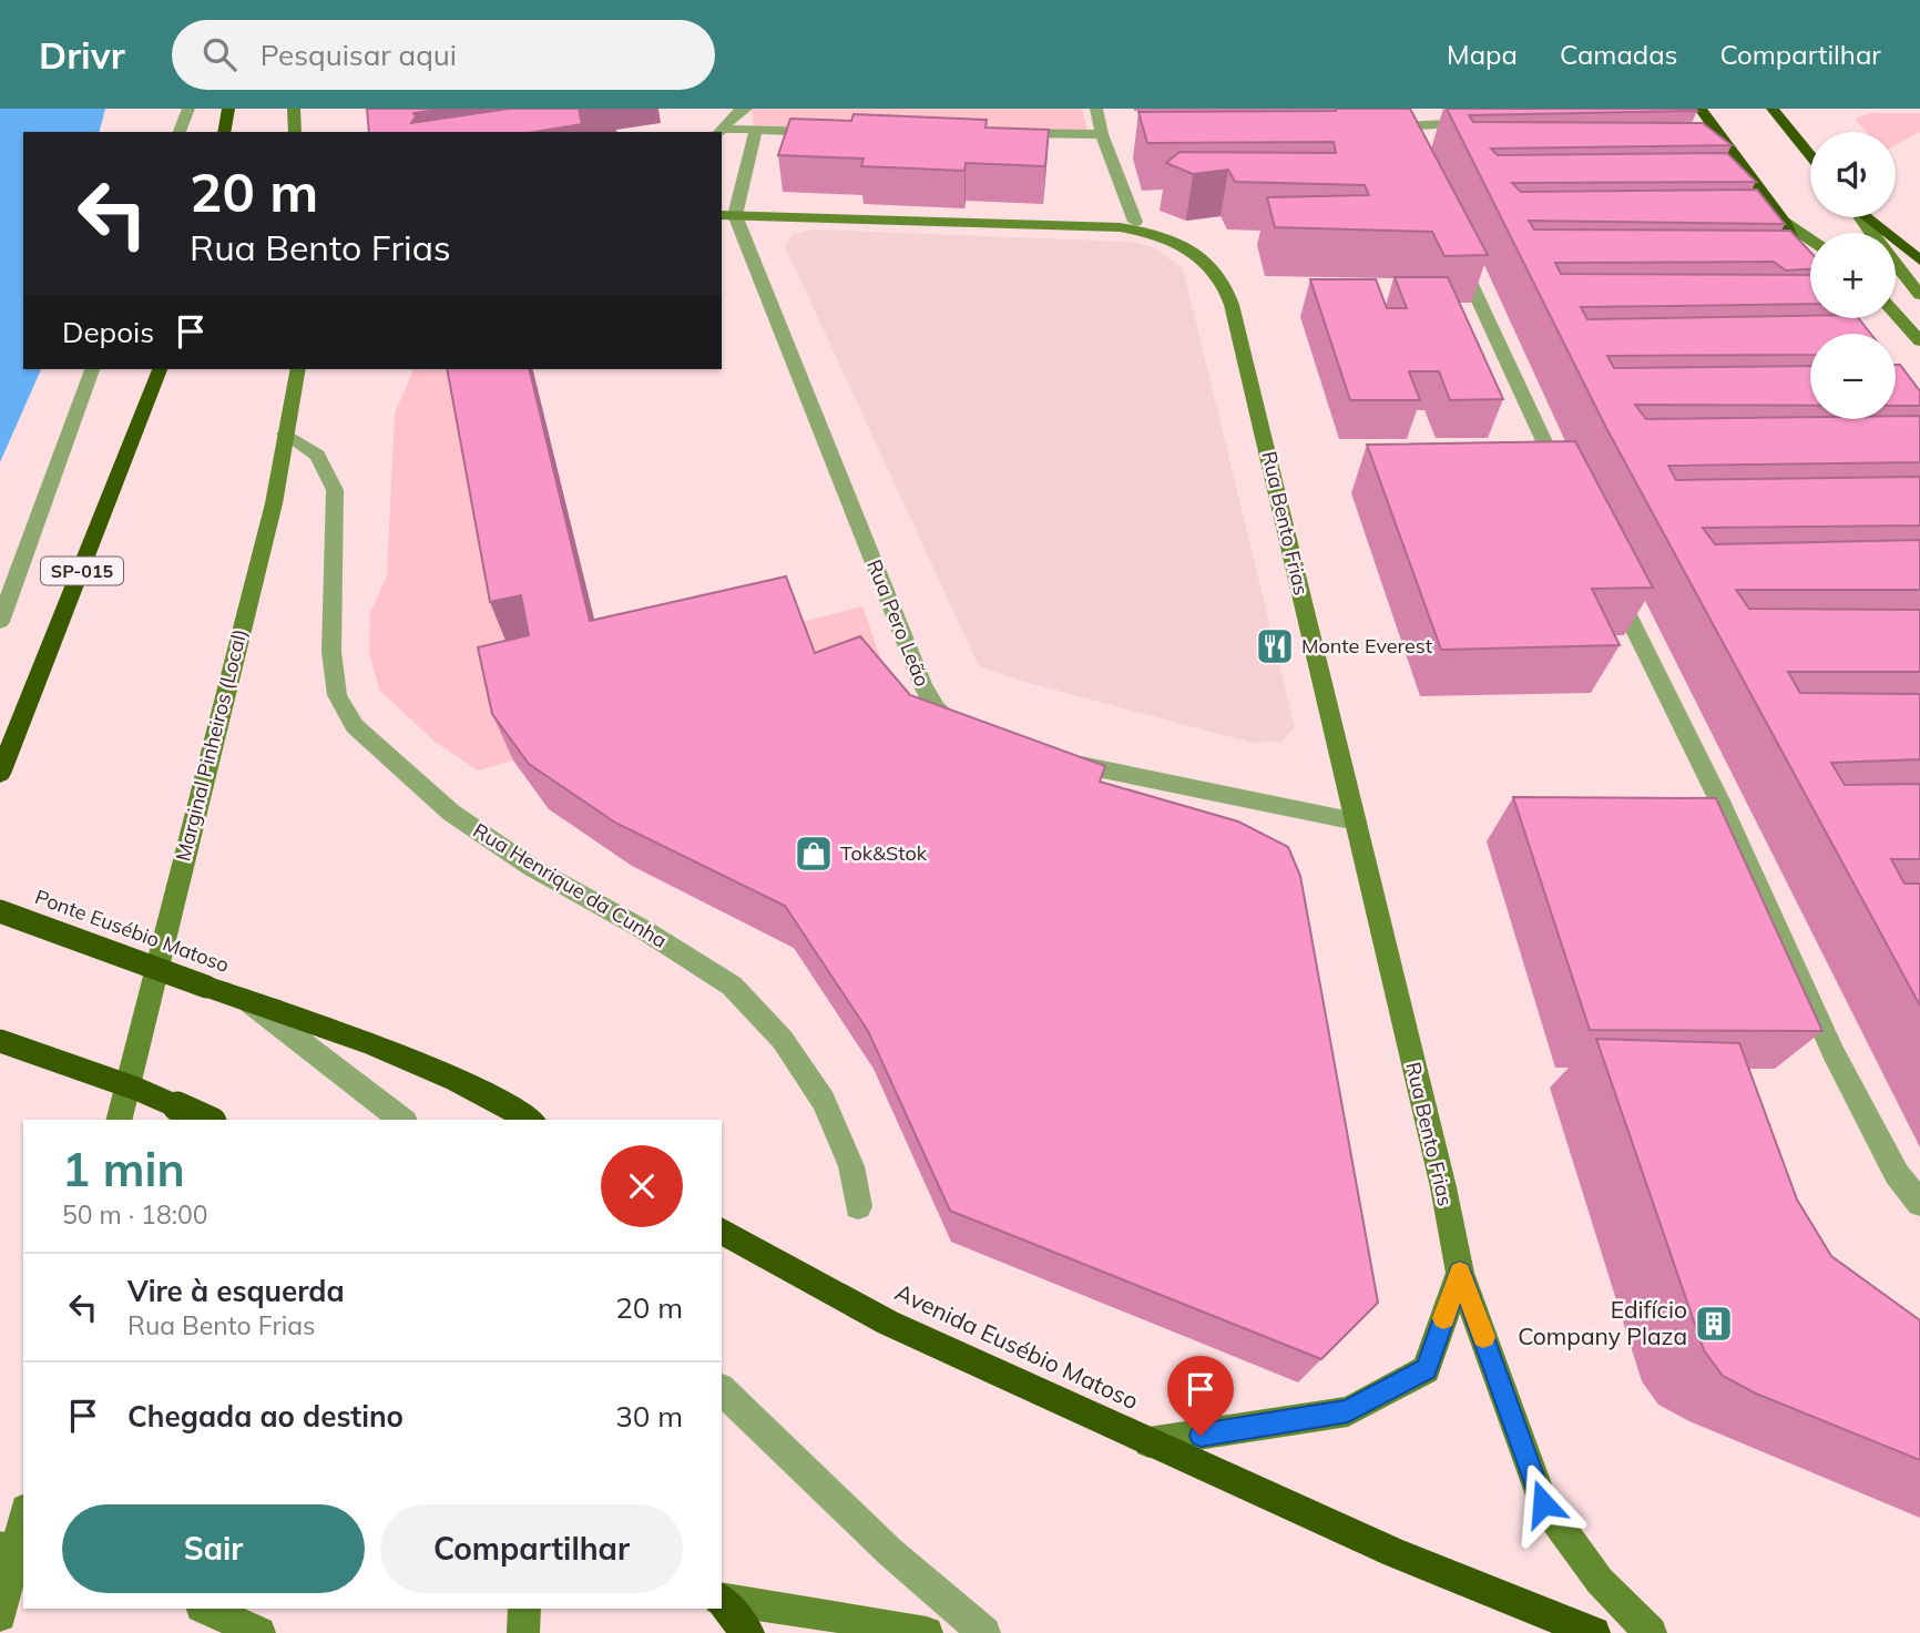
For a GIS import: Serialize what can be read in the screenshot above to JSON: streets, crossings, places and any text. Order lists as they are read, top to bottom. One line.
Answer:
{"streets":{"highway":["SP-015","Ponte Eusébio Matoso","Avenida Eusébio Matoso"],"main road":["Rua Bento Frias","Marginal Pinheiros (Local)"],"street":["Rua Pero Leão","Rua Henrique da Cunha"]},"crossings":[["Rua Bento Frias","Rua Pero Leão"],["Marginal Pinheiros (Local)","Rua Henrique da Cunha"]],"places":{"restaurant":["Monte Everest"],"shop":["Tok&Stok"],"building":["Edifício Company Plaza"]},"page":{"header":"Drivr","search":"Pesquisar aqui","nav":["Mapa","Camadas","Compartilhar"],"map_buttons":["+","−"],"turn":["20 m","Rua Bento Frias"],"then":"Depois","heading":["1 min","50 m · 18:00"],"list":[{"name":"Vire à esquerda","note":"Rua Bento Frias","value":"20 m"},{"name":"Chegada ao destino","value":"30 m"}],"buttons":["Sair","Compartilhar"]}}
